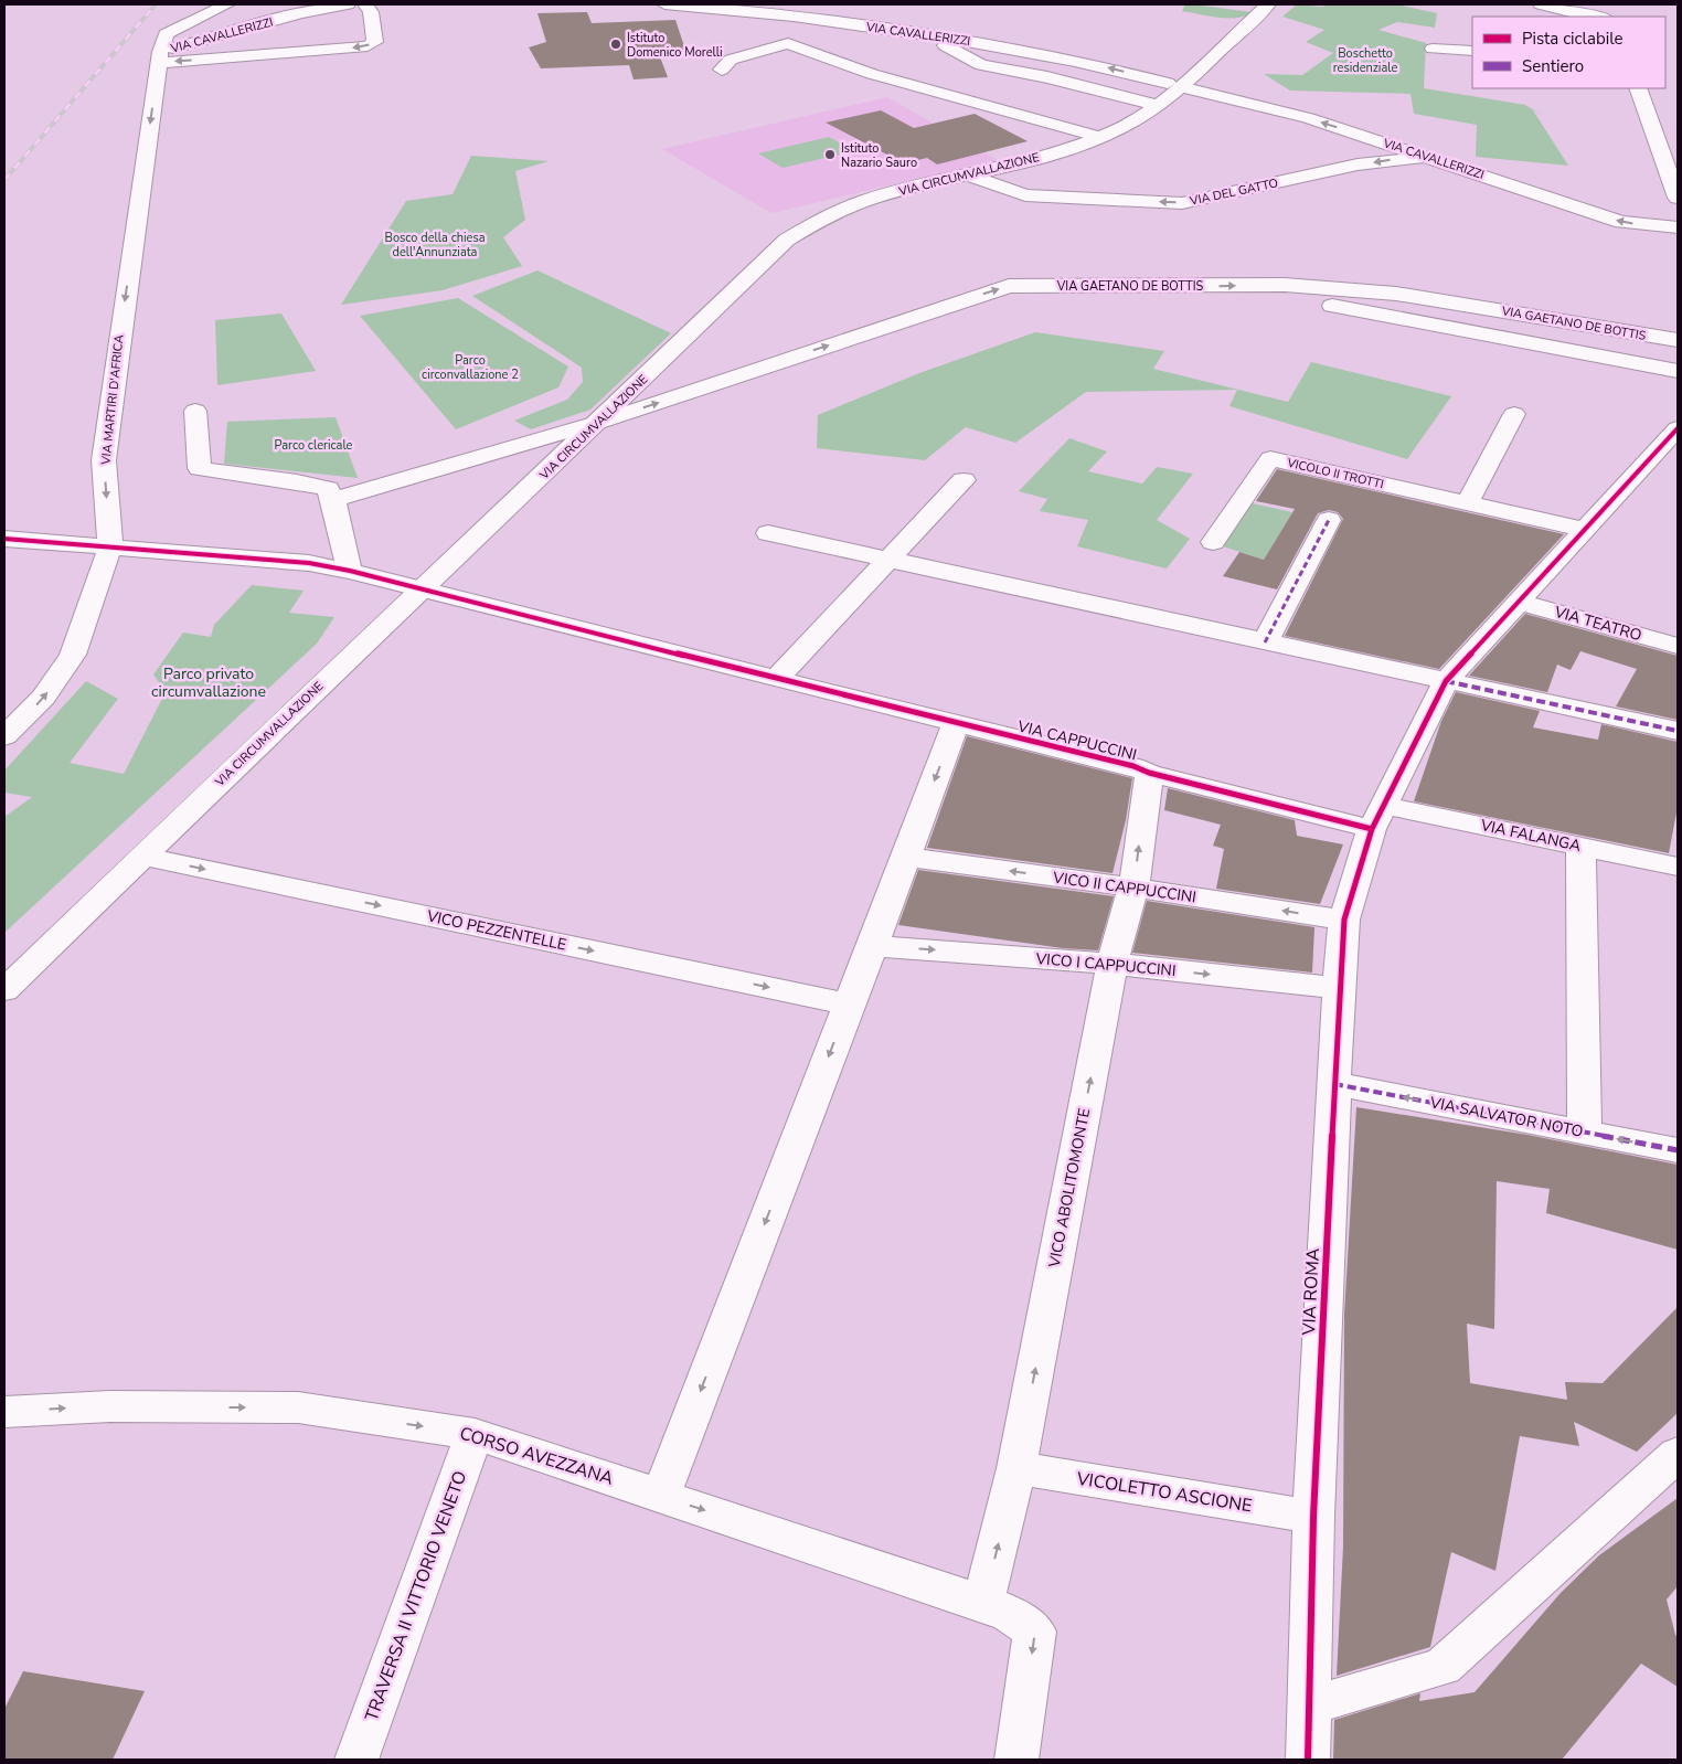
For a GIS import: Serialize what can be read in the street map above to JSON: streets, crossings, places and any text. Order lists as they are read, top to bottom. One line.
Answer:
{"streets":{"street":["VIA CAVALLERIZZI","VIA CIRCUMVALLAZIONE","VIA DEL GATTO","VIA GAETANO DE BOTTIS","VIA MARTIRI D'AFRICA","VICOLO II TROTTI","VIA TEATRO","VIA CAPPUCCINI","VIA FALANGA","VICO II CAPPUCCINI","VICO PEZZENTELLE","VICO I CAPPUCCINI","VIA SALVATOR NOTO","VICO ABOLITOMONTE","VIA ROMA","CORSO AVEZZANA","VICOLETTO ASCIONE","TRAVERSA II VITTORIO VENETO"]},"crossings":[["VIA CAVALLERIZZI","VIA DEL GATTO"],["VIA CAVALLERIZZI","VIA MARTIRI D'AFRICA"],["VIA CIRCUMVALLAZIONE","VIA DEL GATTO"],["VIA CIRCUMVALLAZIONE","VIA GAETANO DE BOTTIS"],["VIA CIRCUMVALLAZIONE","VIA CAPPUCCINI"],["VIA CIRCUMVALLAZIONE","VICO PEZZENTELLE"],["VIA MARTIRI D'AFRICA","VIA CAPPUCCINI"],["VICOLO II TROTTI","VIA ROMA"],["VIA TEATRO","VIA ROMA"],["VIA CAPPUCCINI","VIA FALANGA"],["VIA CAPPUCCINI","VICO ABOLITOMONTE"],["VIA CAPPUCCINI","VIA ROMA"],["VIA FALANGA","VIA ROMA"],["VICO II CAPPUCCINI","VICO ABOLITOMONTE"],["VICO II CAPPUCCINI","VIA ROMA"],["VICO I CAPPUCCINI","VICO ABOLITOMONTE"],["VICO I CAPPUCCINI","VIA ROMA"],["VIA SALVATOR NOTO","VIA ROMA"],["VICO ABOLITOMONTE","CORSO AVEZZANA"],["VICO ABOLITOMONTE","VICOLETTO ASCIONE"],["VIA ROMA","VICOLETTO ASCIONE"],["CORSO AVEZZANA","TRAVERSA II VITTORIO VENETO"]],"one_way":["VICO PEZZENTELLE","VICO I CAPPUCCINI","VIA SALVATOR NOTO","CORSO AVEZZANA"],"parks":["Boschetto residenziale","Bosco della chiesa dell'Annunziata","Parco circonvallazione 2","Parco clericale","Parco privato circumvallazione"],"places":["Istituto Domenico Morelli","Istituto Nazario Sauro"],"legend":["Pista ciclabile","Sentiero"]}
